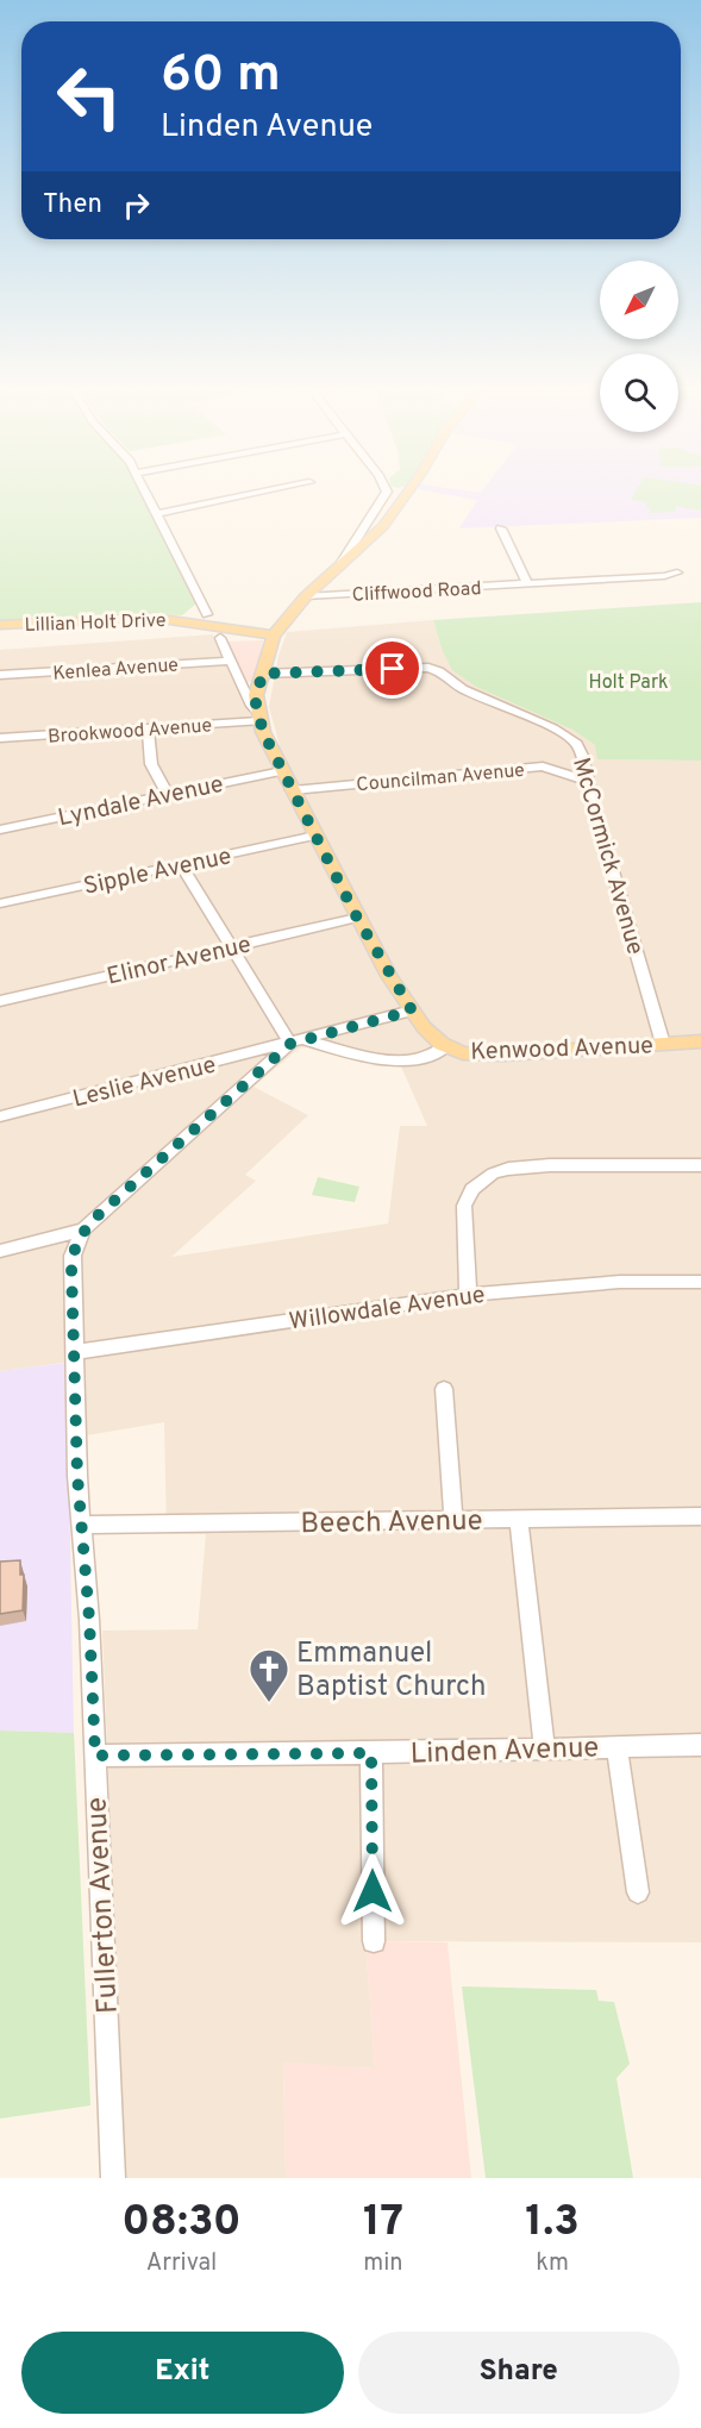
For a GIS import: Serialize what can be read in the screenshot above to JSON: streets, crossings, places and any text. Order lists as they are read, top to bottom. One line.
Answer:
{"streets":{"main road":["Lillian Holt Drive","Kenwood Avenue"],"street":["Cliffwood Road","Kenlea Avenue","Brookwood Avenue","Councilman Avenue","Lyndale Avenue","McCormick Avenue","Sipple Avenue","Elinor Avenue","Leslie Avenue","Willowdale Avenue","Beech Avenue","Linden Avenue","Fullerton Avenue"]},"crossings":[["Cliffwood Road","Kenwood Avenue"],["Lillian Holt Drive","Kenwood Avenue"],["Brookwood Avenue","Kenwood Avenue"],["Councilman Avenue","McCormick Avenue"],["Councilman Avenue","Kenwood Avenue"],["Lyndale Avenue","Kenwood Avenue"],["McCormick Avenue","Kenwood Avenue"],["Sipple Avenue","Kenwood Avenue"],["Elinor Avenue","Kenwood Avenue"],["Kenwood Avenue","Leslie Avenue"],["Willowdale Avenue","Fullerton Avenue"],["Beech Avenue","Fullerton Avenue"],["Linden Avenue","Fullerton Avenue"]],"parks":["Holt Park"],"places":{"church":["Emmanuel Baptist Church"]},"north":"bottom left","page":{"turn":["60 m","Linden Avenue"],"then":"Then","eta":["08:30","Arrival","17","min","1.3","km"],"buttons":["Exit","Share"]}}
